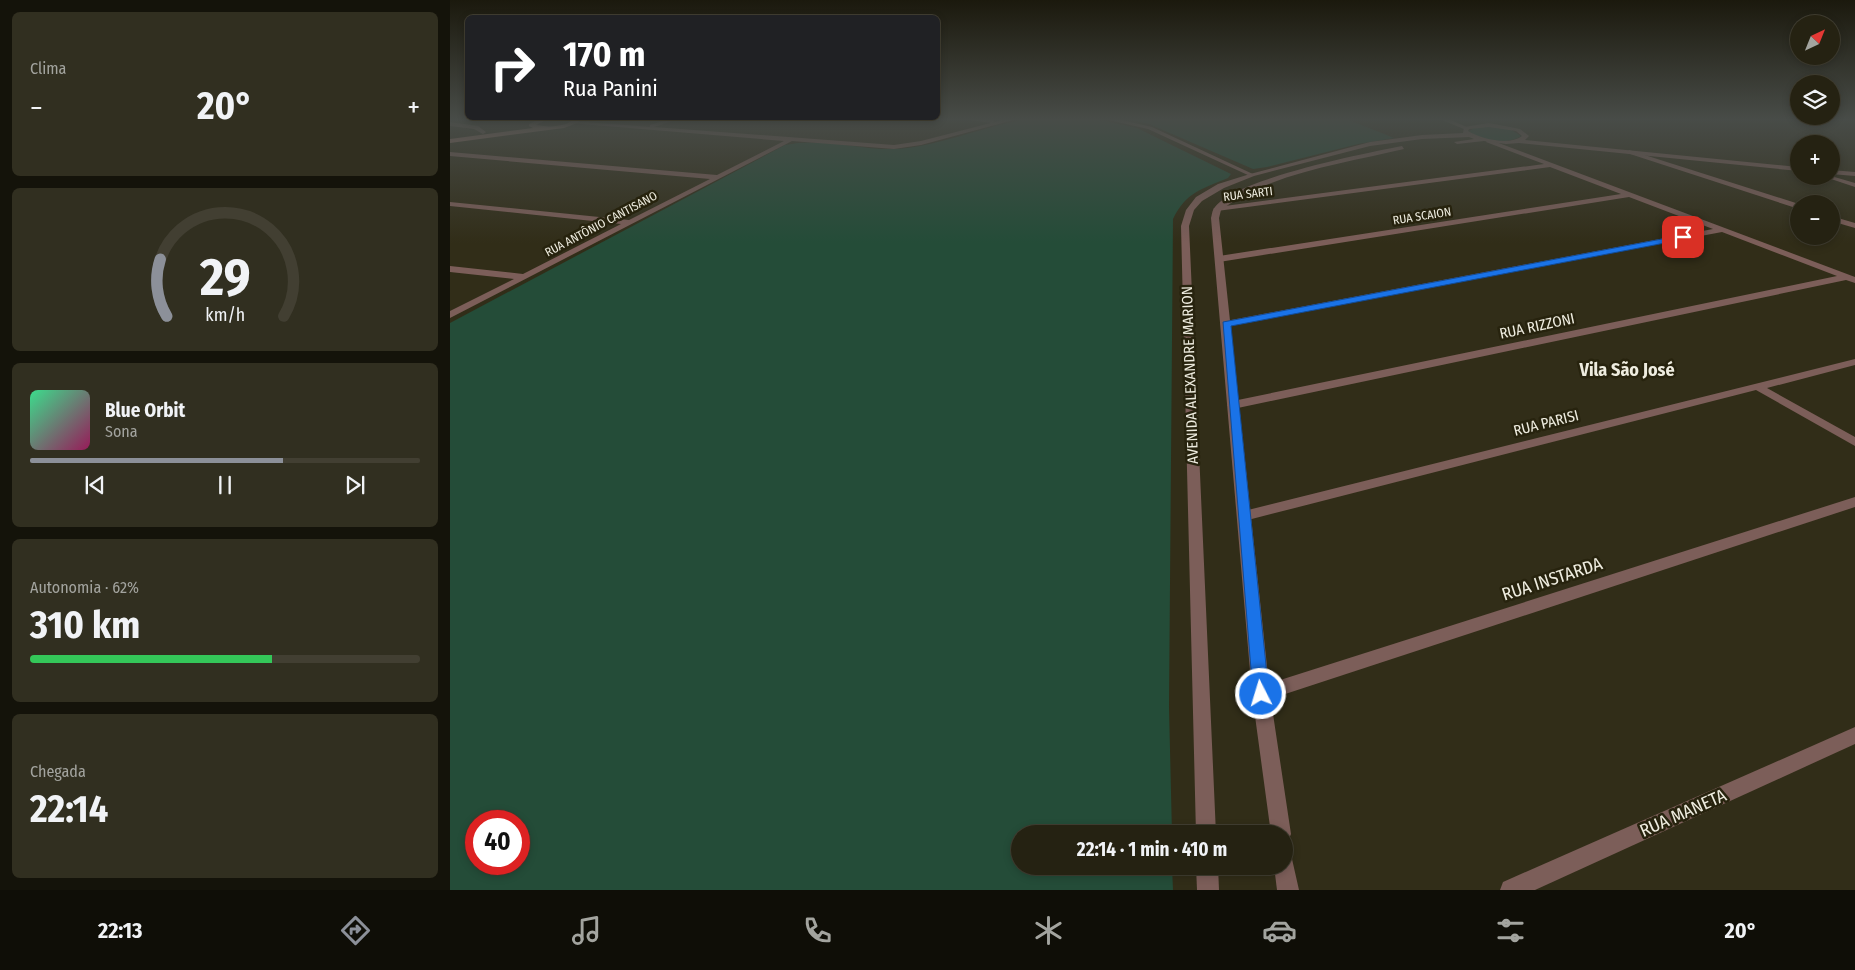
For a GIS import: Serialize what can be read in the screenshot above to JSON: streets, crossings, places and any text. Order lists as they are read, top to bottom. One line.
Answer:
{"streets":{"street":["RUA SARTI","RUA SCAION","RUA ANTÔNIO CANTISANO","RUA RIZZONI","AVENIDA ALEXANDRE MARION","RUA PARISI","RUA INSTARDA","RUA MANETA"]},"districts":["Vila São José"],"north":"top right","page":{"tile":["Clima",["Autonomia · 62%","310 km"],["Chegada","22:14"]],"map_buttons":["+","−"],"turn":["170 m","Rua Panini"],"heat":["−","20°","+"],"song":["Blue Orbit","Sona"],"limit":"40","trip":"22:14 · 1 min · 410 m","tabs":["22:13","20°"],"gauge":["29","km/h"]}}
